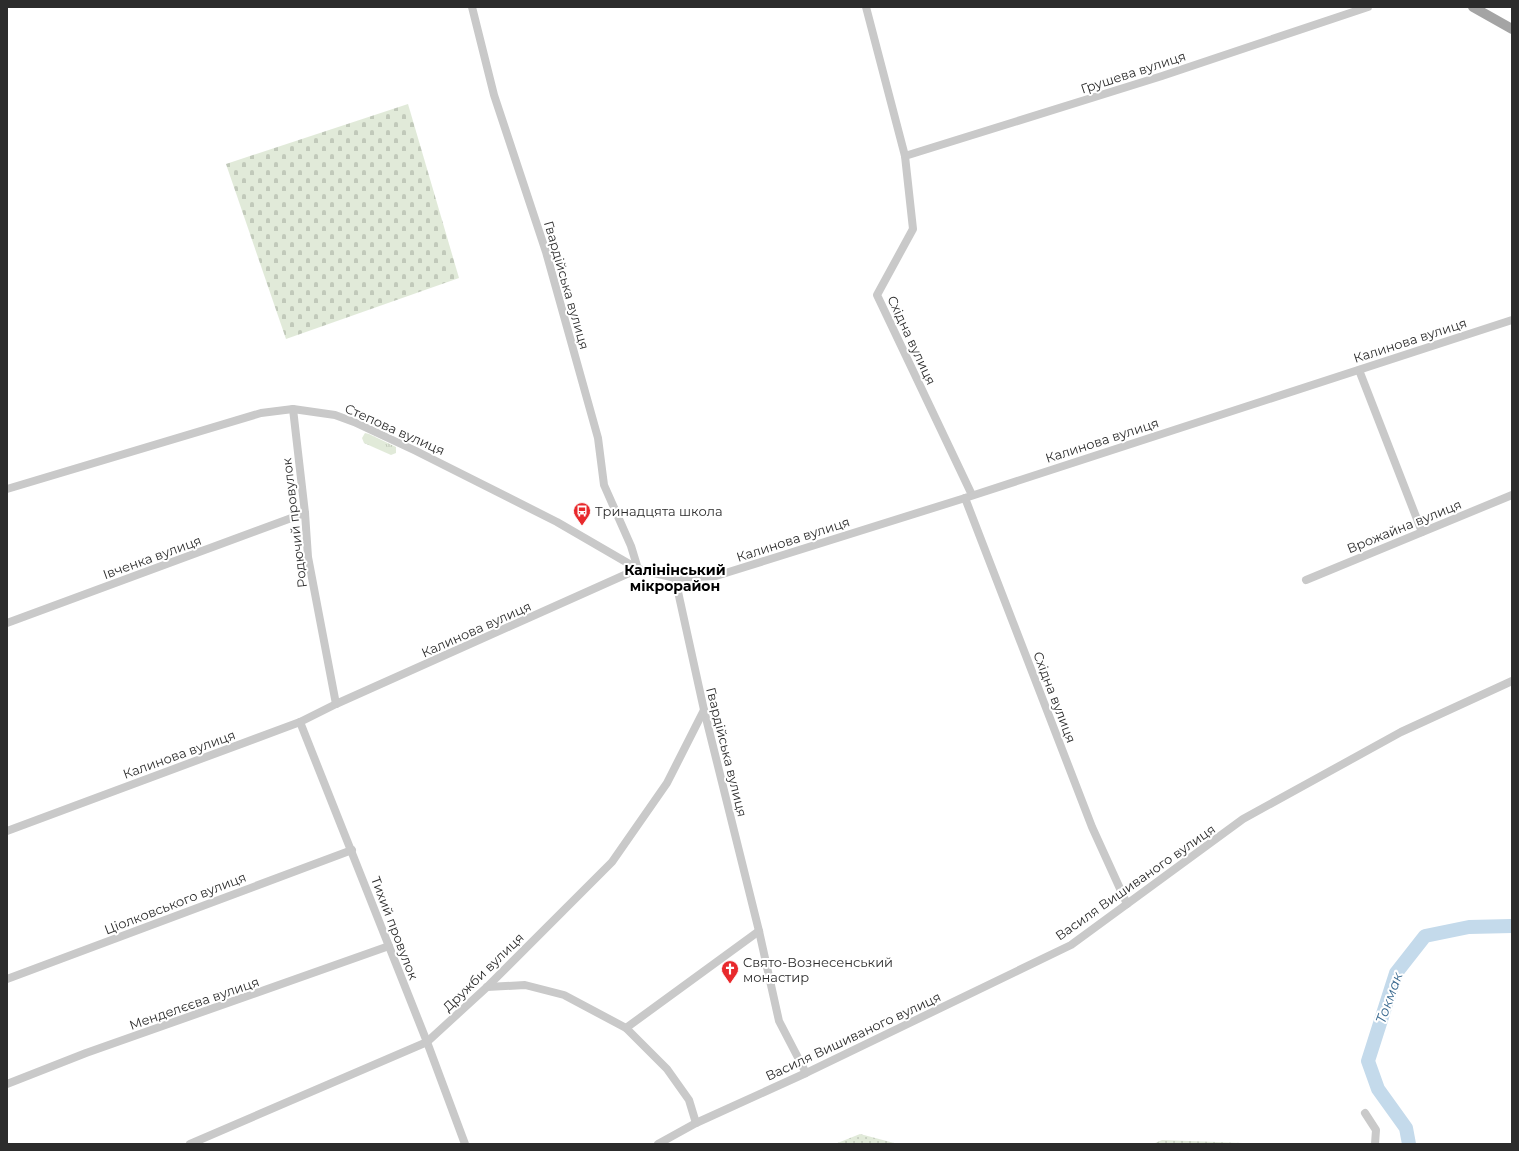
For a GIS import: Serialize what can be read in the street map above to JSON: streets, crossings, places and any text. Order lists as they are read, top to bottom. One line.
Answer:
{"streets":{"street":["Грушева вулиця","Гвардійська вулиця","Східна вулиця","Калинова вулиця","Степова вулиця","Родючий провулок","Врожайна вулиця","Івченка вулиця","Василя Вишиваного вулиця","Ціолковського вулиця","Тихий провулок","Дружби вулиця","Менделєєва вулиця"]},"crossings":[["Грушева вулиця","Східна вулиця"],["Гвардійська вулиця","Калинова вулиця"],["Гвардійська вулиця","Степова вулиця"],["Гвардійська вулиця","Василя Вишиваного вулиця"],["Гвардійська вулиця","Дружби вулиця"],["Східна вулиця","Калинова вулиця"],["Східна вулиця","Василя Вишиваного вулиця"],["Калинова вулиця","Степова вулиця"],["Калинова вулиця","Родючий провулок"],["Калинова вулиця","Тихий провулок"],["Степова вулиця","Родючий провулок"],["Родючий провулок","Івченка вулиця"],["Ціолковського вулиця","Тихий провулок"],["Тихий провулок","Дружби вулиця"],["Тихий провулок","Менделєєва вулиця"]],"districts":["Калінінський мікрорайон"],"water":["Токмак"],"places":{"bus stop":["Тринадцята школа"],"church":["Cвято-Вознесенський монастир"]}}
